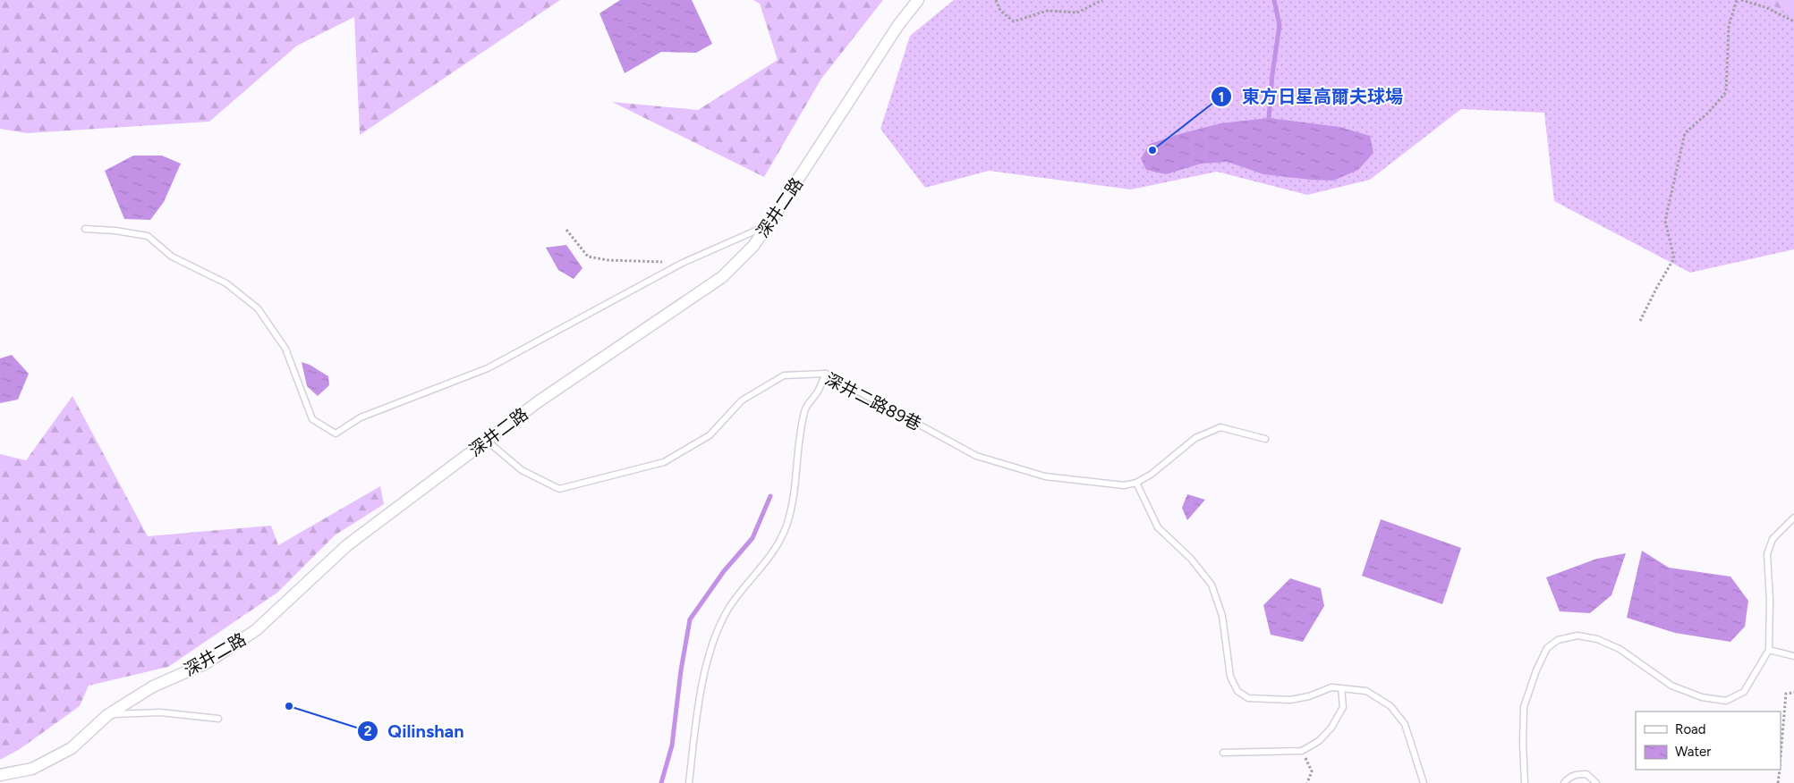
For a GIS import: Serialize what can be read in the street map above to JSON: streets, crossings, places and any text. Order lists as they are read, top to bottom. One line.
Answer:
{"streets":{"street":["深井二路"],"lane":["深井二路89巷"]},"crossings":[["深井二路","深井二路89巷"]],"places":["東方日星高爾夫球場","Qilinshan"],"legend":["Road","Water"]}
